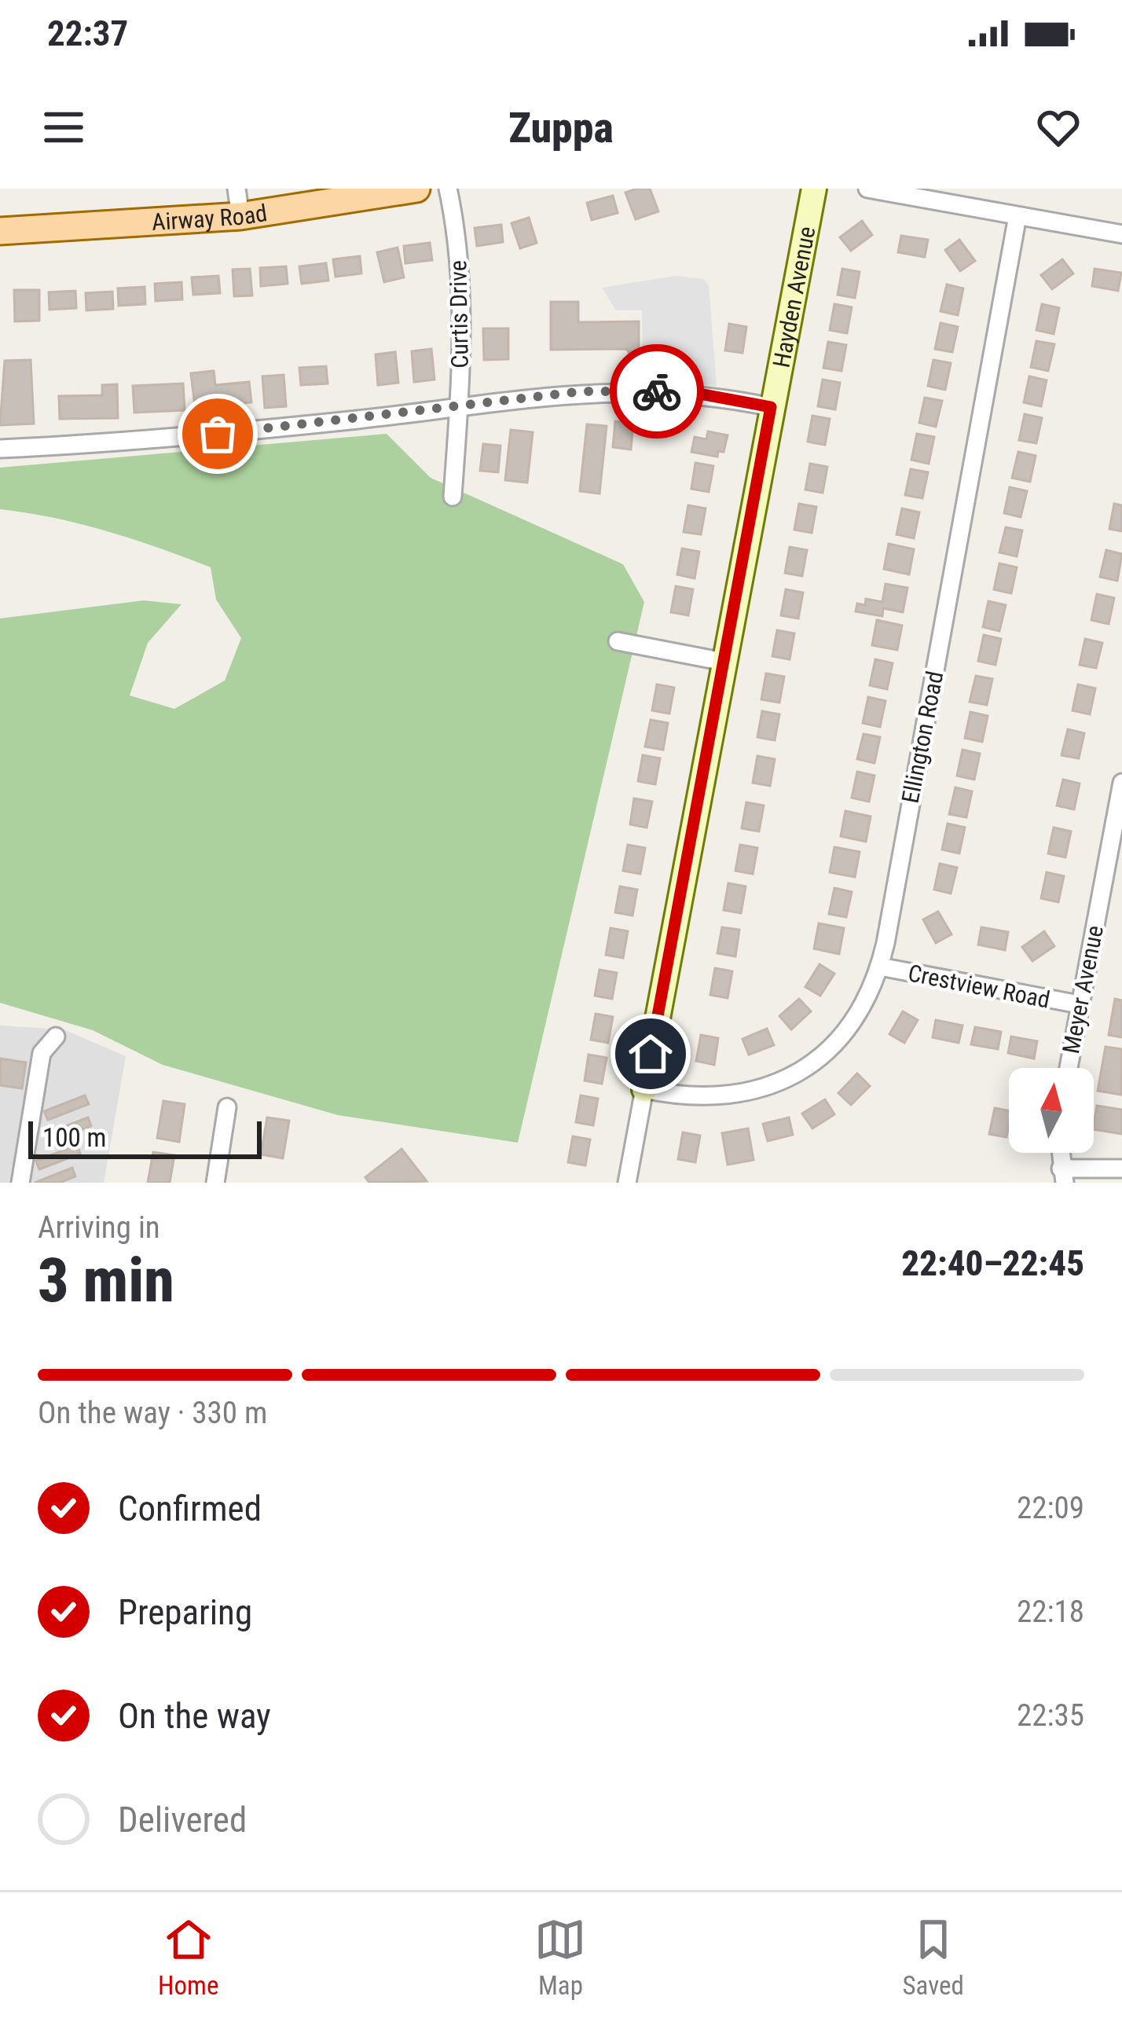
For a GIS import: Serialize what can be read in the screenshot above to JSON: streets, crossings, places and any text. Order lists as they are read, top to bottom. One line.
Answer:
{"streets":{"main road":["Airway Road"],"street":["Hayden Avenue","Curtis Drive","Ellington Road","Crestview Road","Meyer Avenue"]},"crossings":[["Hayden Avenue","Ellington Road"],["Ellington Road","Crestview Road"],["Crestview Road","Meyer Avenue"]],"scale_bar":"100 m","north":"top","page":{"status":"22:37","header":"Zuppa","scale":"100 m","heading":["3 min","Arriving in","22:40–22:45"],"bar":"On the way · 330 m","list":[["Confirmed","22:09"],["Preparing","22:18"],["On the way","22:35"],"Delivered"],"tabs":["Home","Map","Saved"]}}
